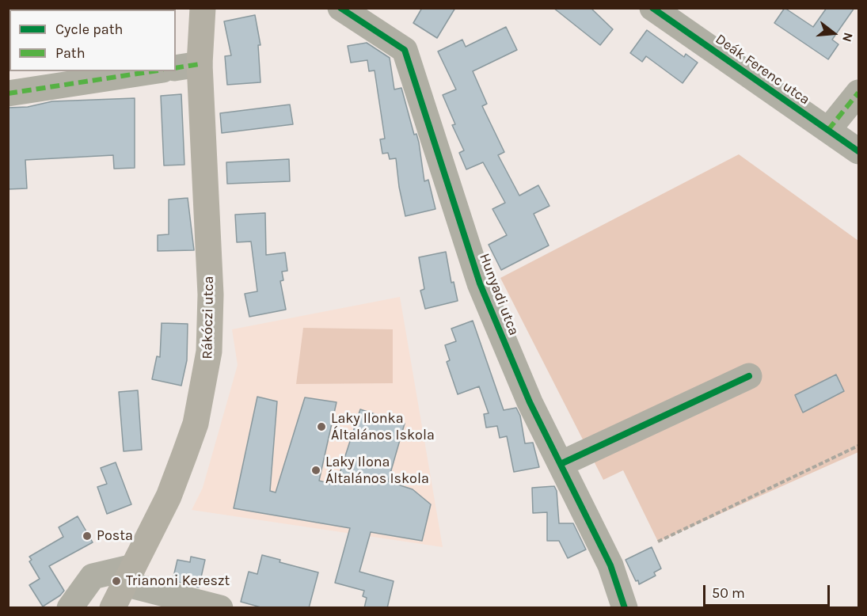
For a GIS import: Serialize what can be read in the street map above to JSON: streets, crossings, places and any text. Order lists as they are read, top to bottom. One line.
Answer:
{"streets":{"main road":["Rákóczi utca"],"street":["Deák Ferenc utca","Hunyadi utca"]},"places":["Laky Ilonka Általános Iskola","Laky Ilona Általános Iskola","Posta","Trianoni Kereszt"],"legend":["Cycle path","Path"],"scale_bar":"50 m","north":"right"}
